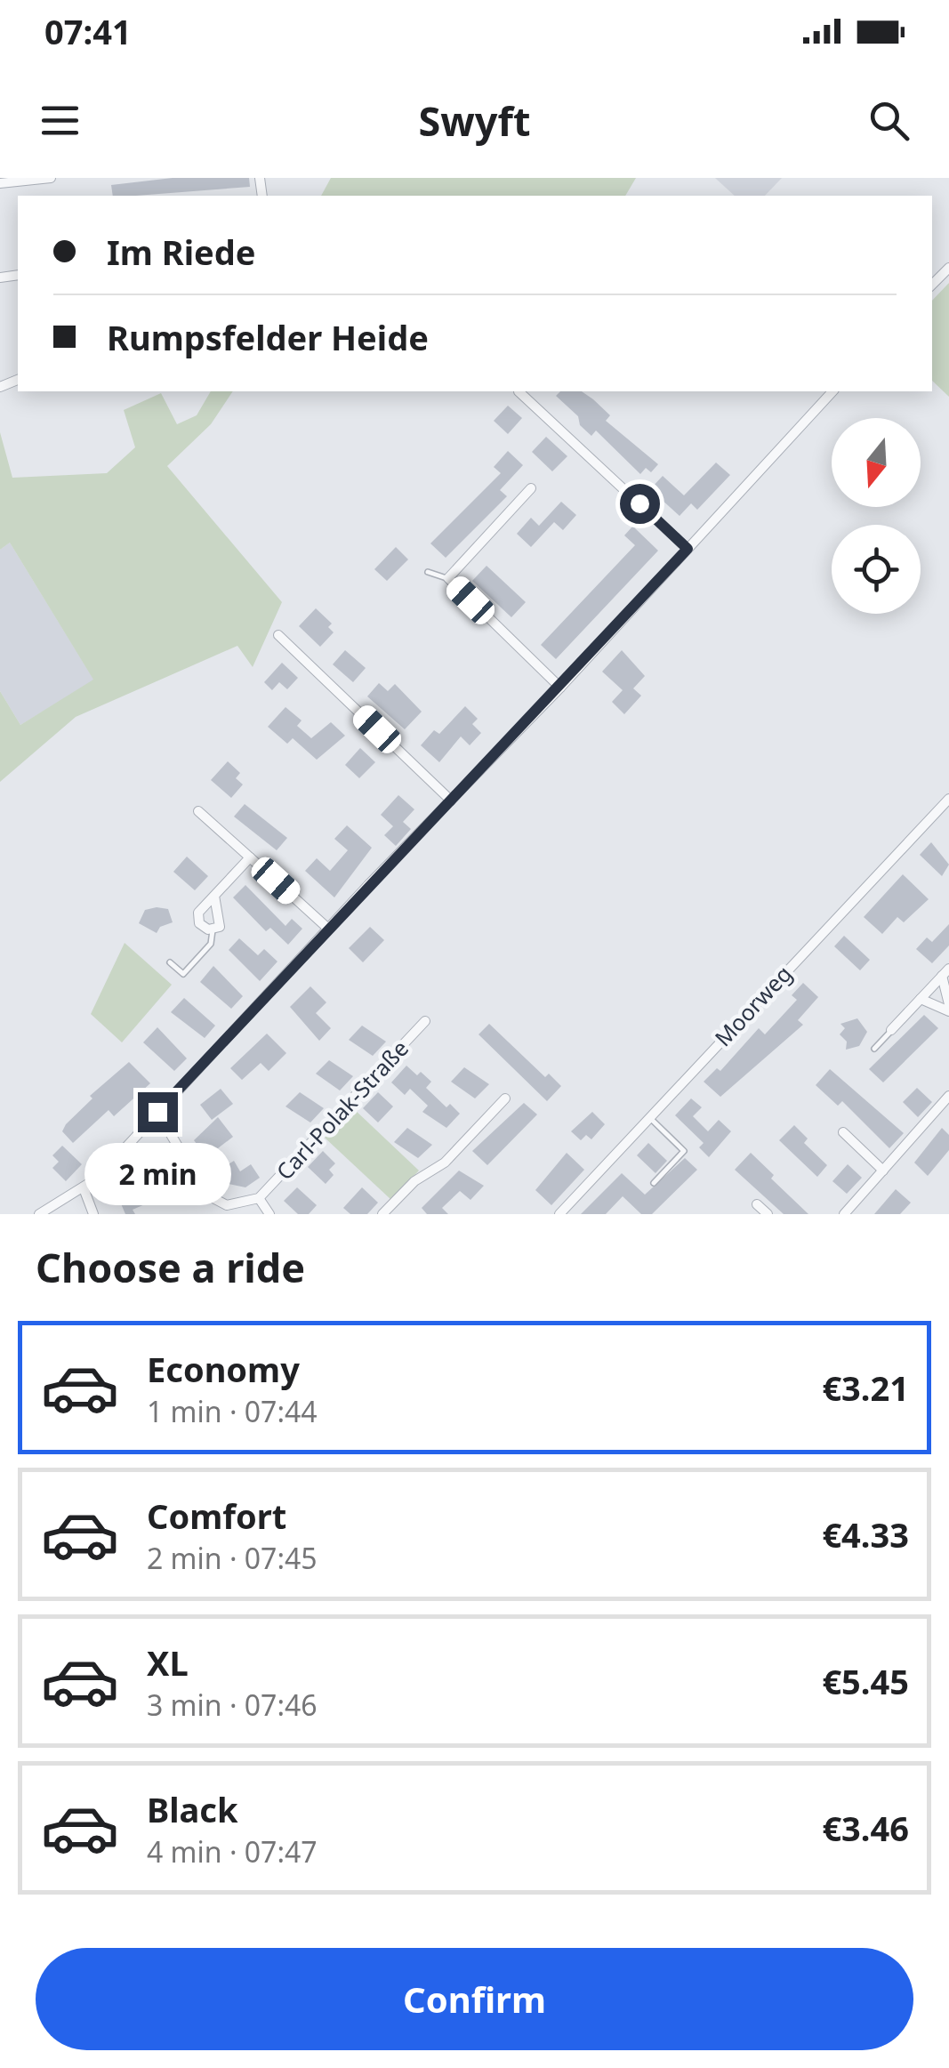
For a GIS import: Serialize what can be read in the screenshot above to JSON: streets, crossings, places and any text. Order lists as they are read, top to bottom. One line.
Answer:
{"streets":{"street":["Moorweg","Carl-Polak-Straße"]},"north":"bottom","page":{"status":"07:41","header":"Swyft","banner":["Im Riede","Rumpsfelder Heide"],"bubble":"2 min","heading":"Choose a ride","list":[{"name":"Economy","note":"1 min · 07:44","value":"€3.21"},{"name":"Comfort","note":"2 min · 07:45","value":"€4.33"},{"name":"XL","note":"3 min · 07:46","value":"€5.45"},{"name":"Black","note":"4 min · 07:47","value":"€3.46"}],"buttons":"Confirm"}}
